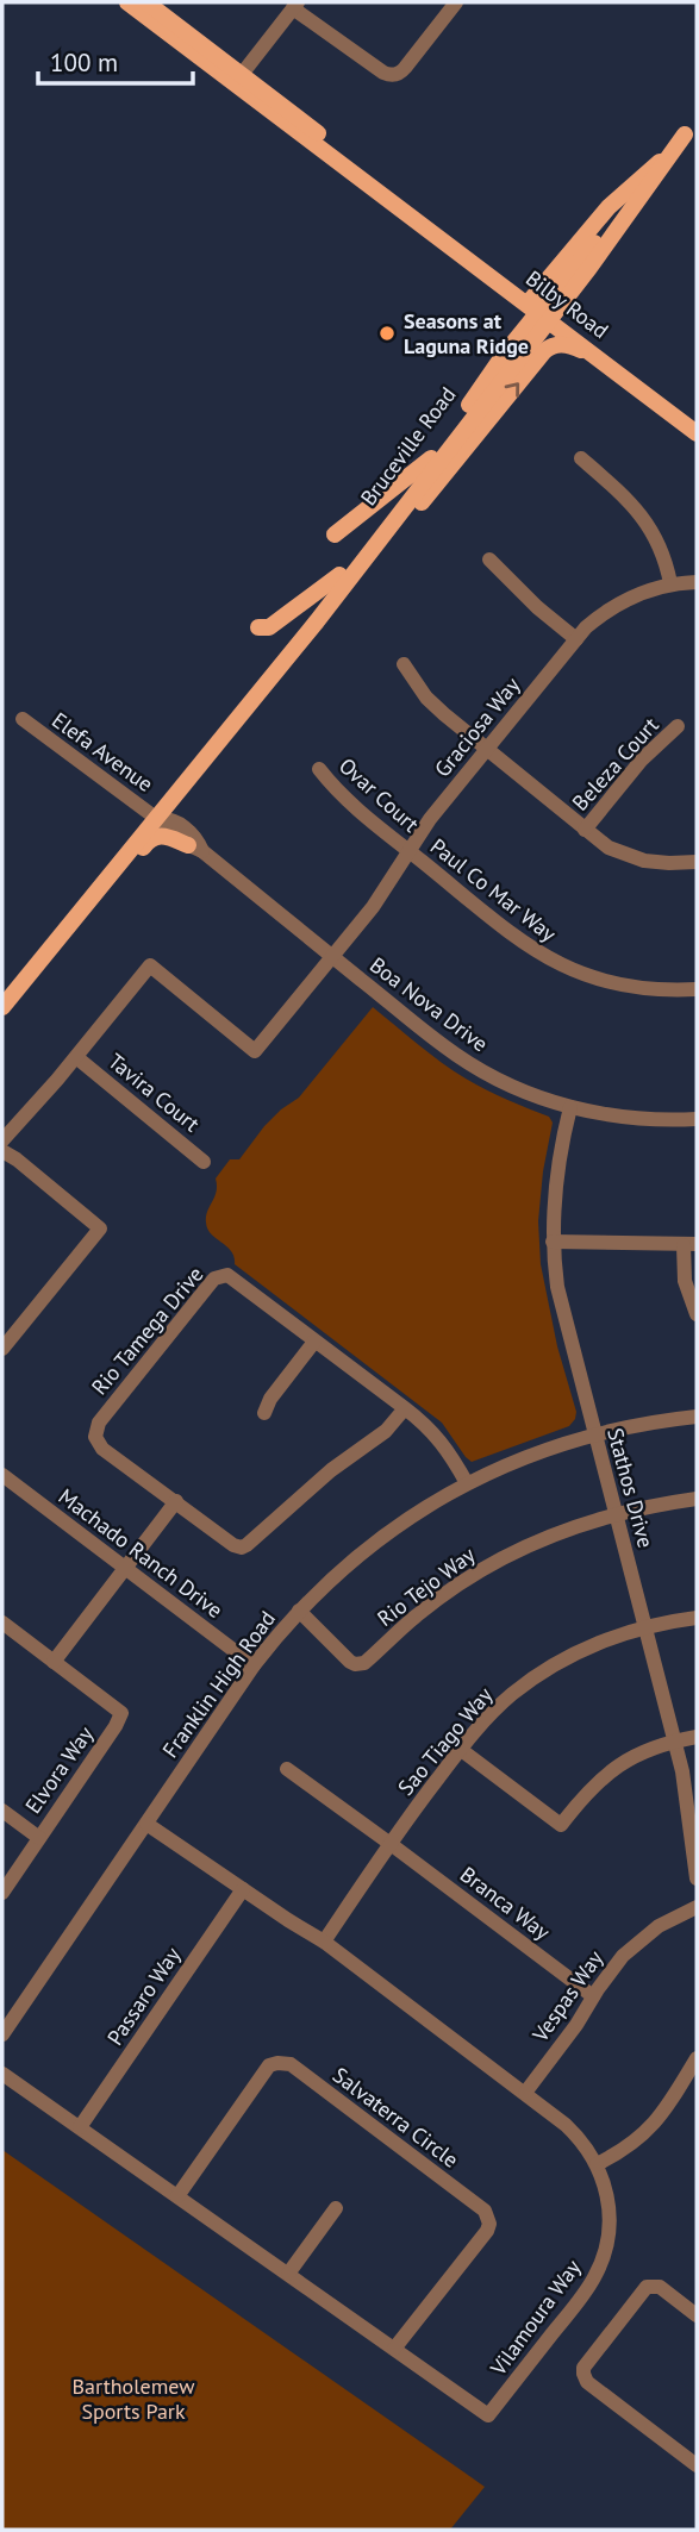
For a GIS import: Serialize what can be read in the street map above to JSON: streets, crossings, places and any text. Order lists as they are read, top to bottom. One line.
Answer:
{"streets":{"main road":["Bilby Road","Bruceville Road"],"street":["Graciosa Way","Elefa Avenue","Beleza Court","Ovar Court","Paul Co Mar Way","Boa Nova Drive","Tavira Court","Rio Tamega Drive","Stathos Drive","Machado Ranch Drive","Rio Tejo Way","Franklin High Road","Sao Tiago Way","Elvora Way","Branca Way","Passaro Way","Vespas Way","Salvaterra Circle","Vilamoura Way"]},"crossings":[["Bilby Road","Bruceville Road"],["Bruceville Road","Elefa Avenue"],["Graciosa Way","Elefa Avenue"],["Graciosa Way","Ovar Court"],["Graciosa Way","Paul Co Mar Way"],["Graciosa Way","Boa Nova Drive"],["Graciosa Way","Tavira Court"],["Elefa Avenue","Boa Nova Drive"],["Ovar Court","Paul Co Mar Way"],["Boa Nova Drive","Stathos Drive"],["Rio Tamega Drive","Franklin High Road"],["Stathos Drive","Rio Tejo Way"],["Stathos Drive","Franklin High Road"],["Stathos Drive","Sao Tiago Way"],["Machado Ranch Drive","Franklin High Road"],["Rio Tejo Way","Franklin High Road"],["Franklin High Road","Vilamoura Way"],["Sao Tiago Way","Branca Way"],["Sao Tiago Way","Vilamoura Way"],["Branca Way","Vespas Way"],["Passaro Way","Vilamoura Way"],["Vespas Way","Vilamoura Way"],["Salvaterra Circle","Vilamoura Way"]],"parks":["Bartholemew Sports Park"],"places":["Seasons at Laguna Ridge"],"scale_bar":"100 m"}
